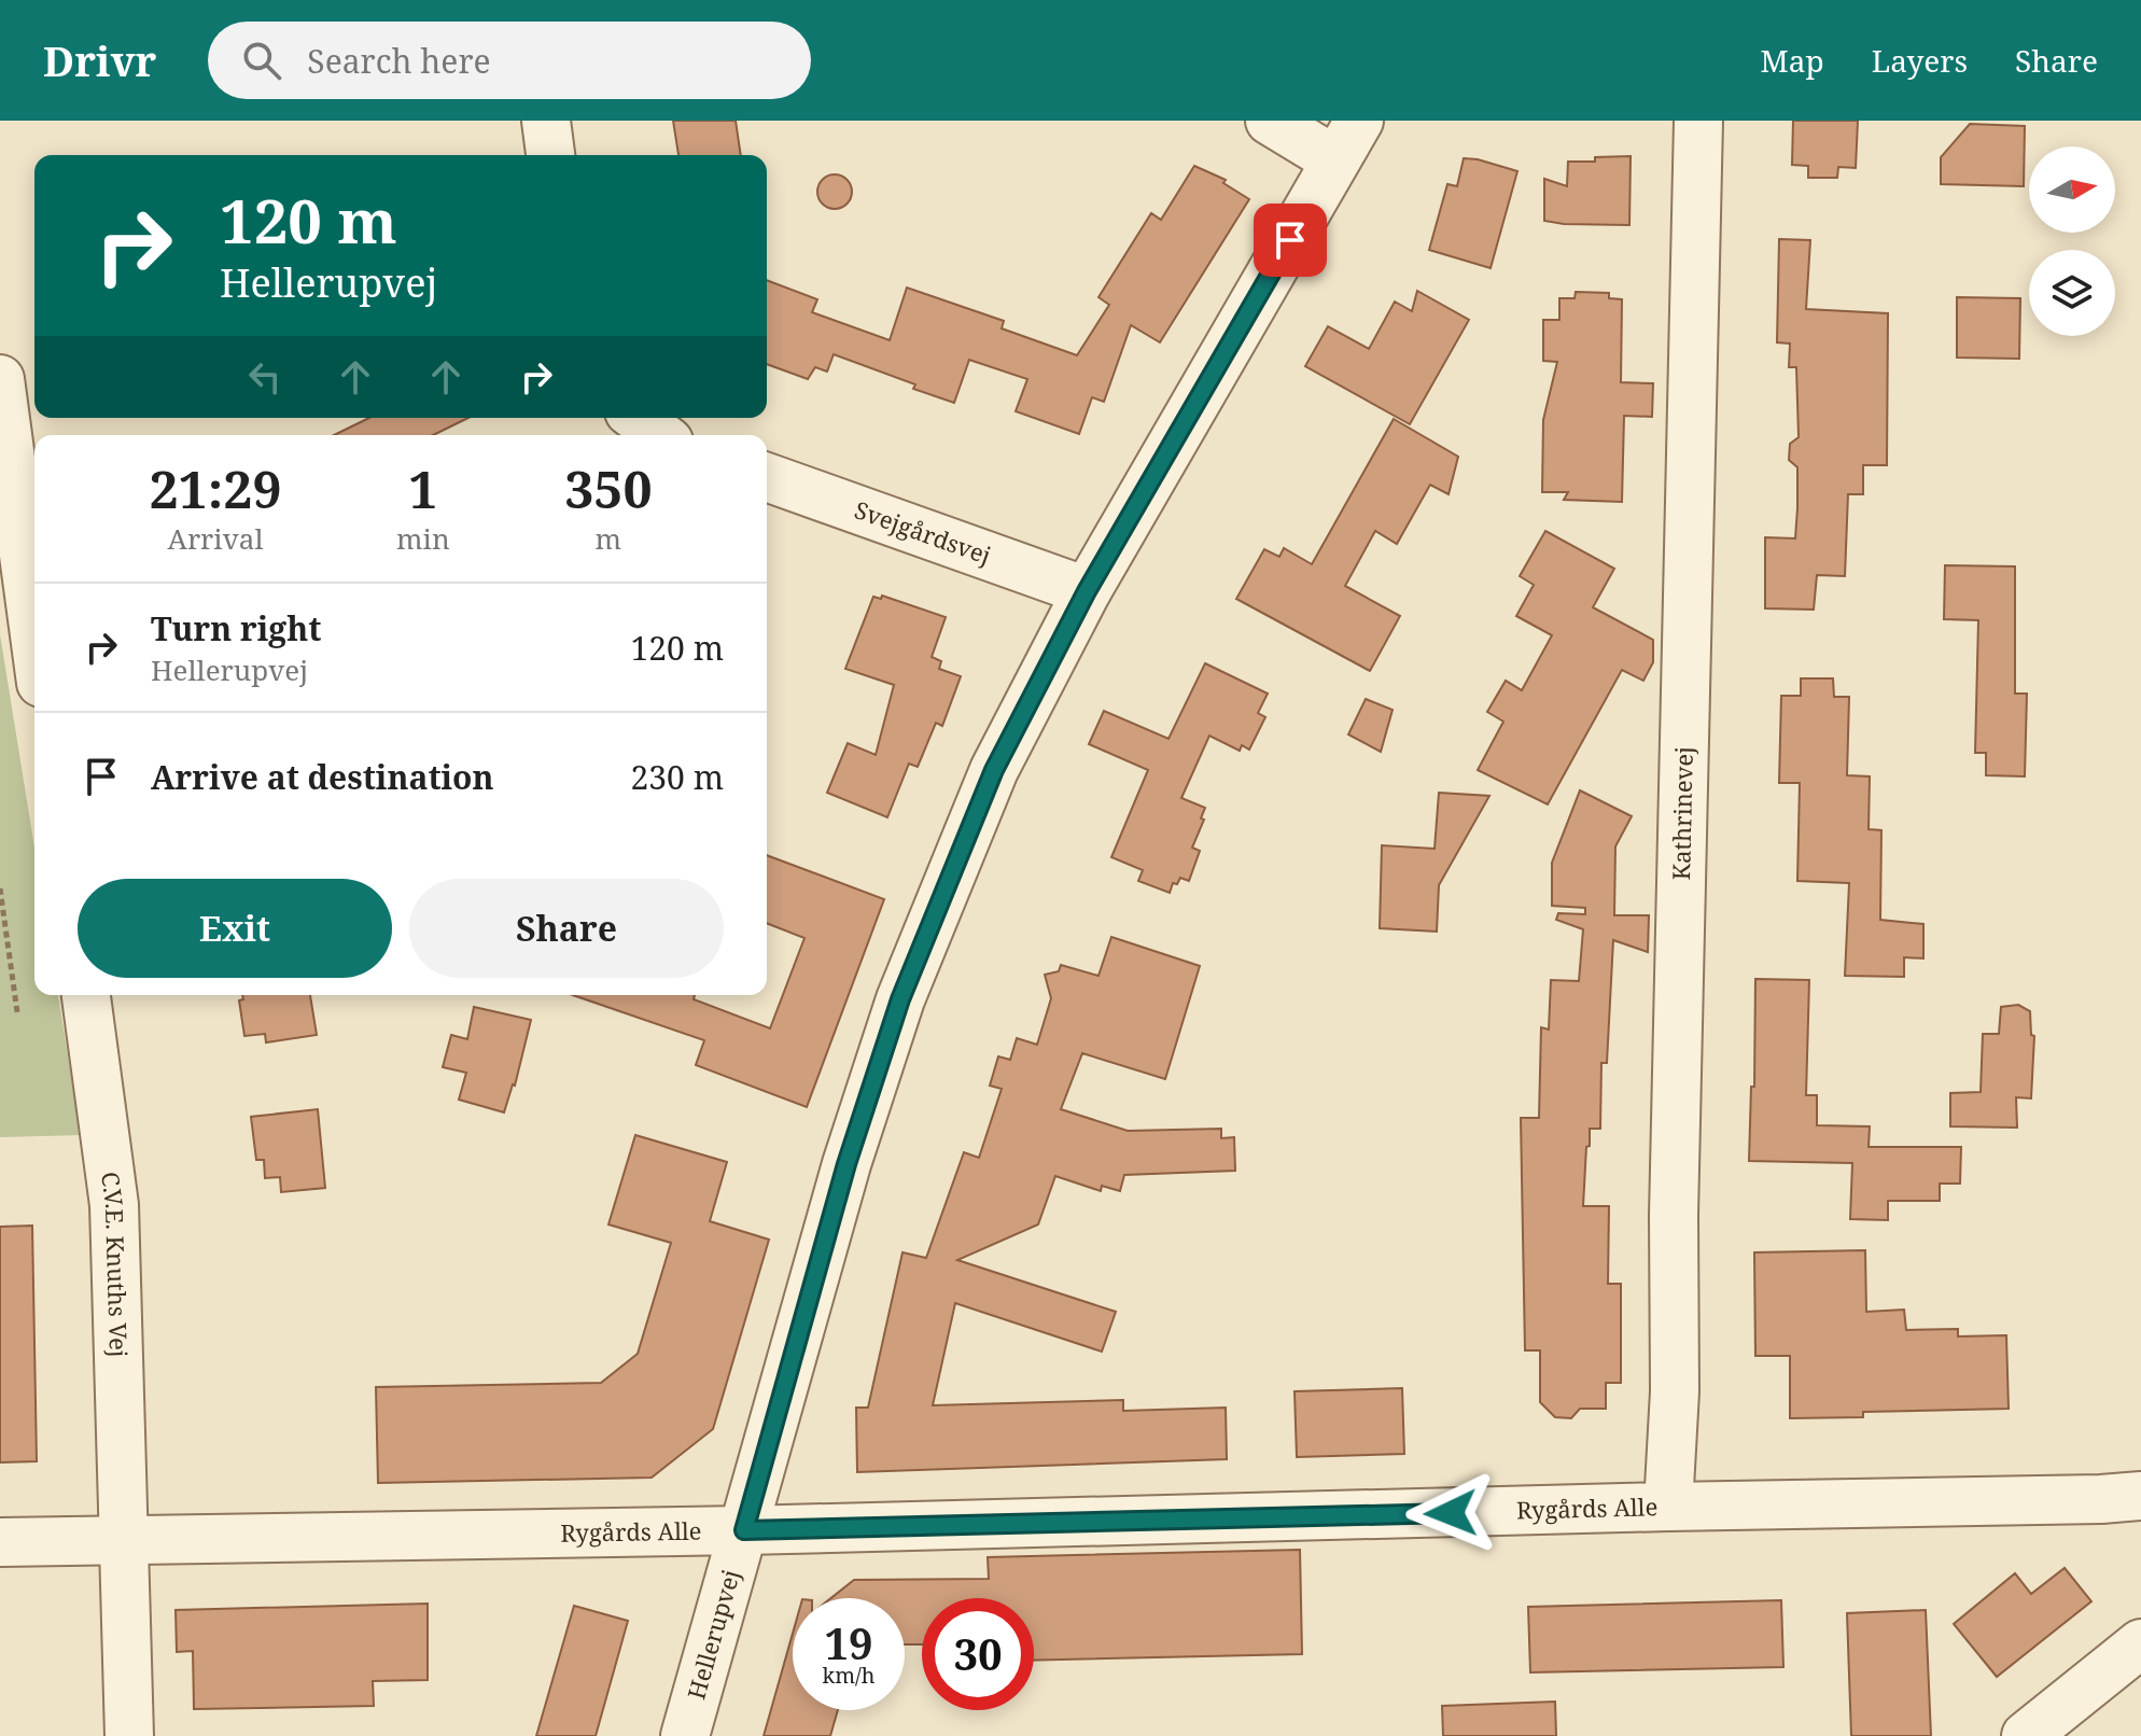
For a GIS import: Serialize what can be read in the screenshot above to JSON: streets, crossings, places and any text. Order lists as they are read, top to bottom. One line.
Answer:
{"streets":{"street":["Svejgårdsvej","Kathrinevej","C.V.E. Knuths Vej","Rygårds Alle","Hellerupvej"]},"crossings":[["Svejgårdsvej","Hellerupvej"],["Kathrinevej","Rygårds Alle"],["C.V.E. Knuths Vej","Rygårds Alle"],["Rygårds Alle","Hellerupvej"]],"north":"right","page":{"header":"Drivr","search":"Search here","nav":["Map","Layers","Share"],"turn":["120 m","Hellerupvej"],"eta":["21:29","Arrival","1","min","350","m"],"list":[{"name":"Turn right","note":"Hellerupvej","value":"120 m"},{"name":"Arrive at destination","value":"230 m"}],"buttons":["Exit","Share"],"speed":"19 km/h","limit":"30"}}
